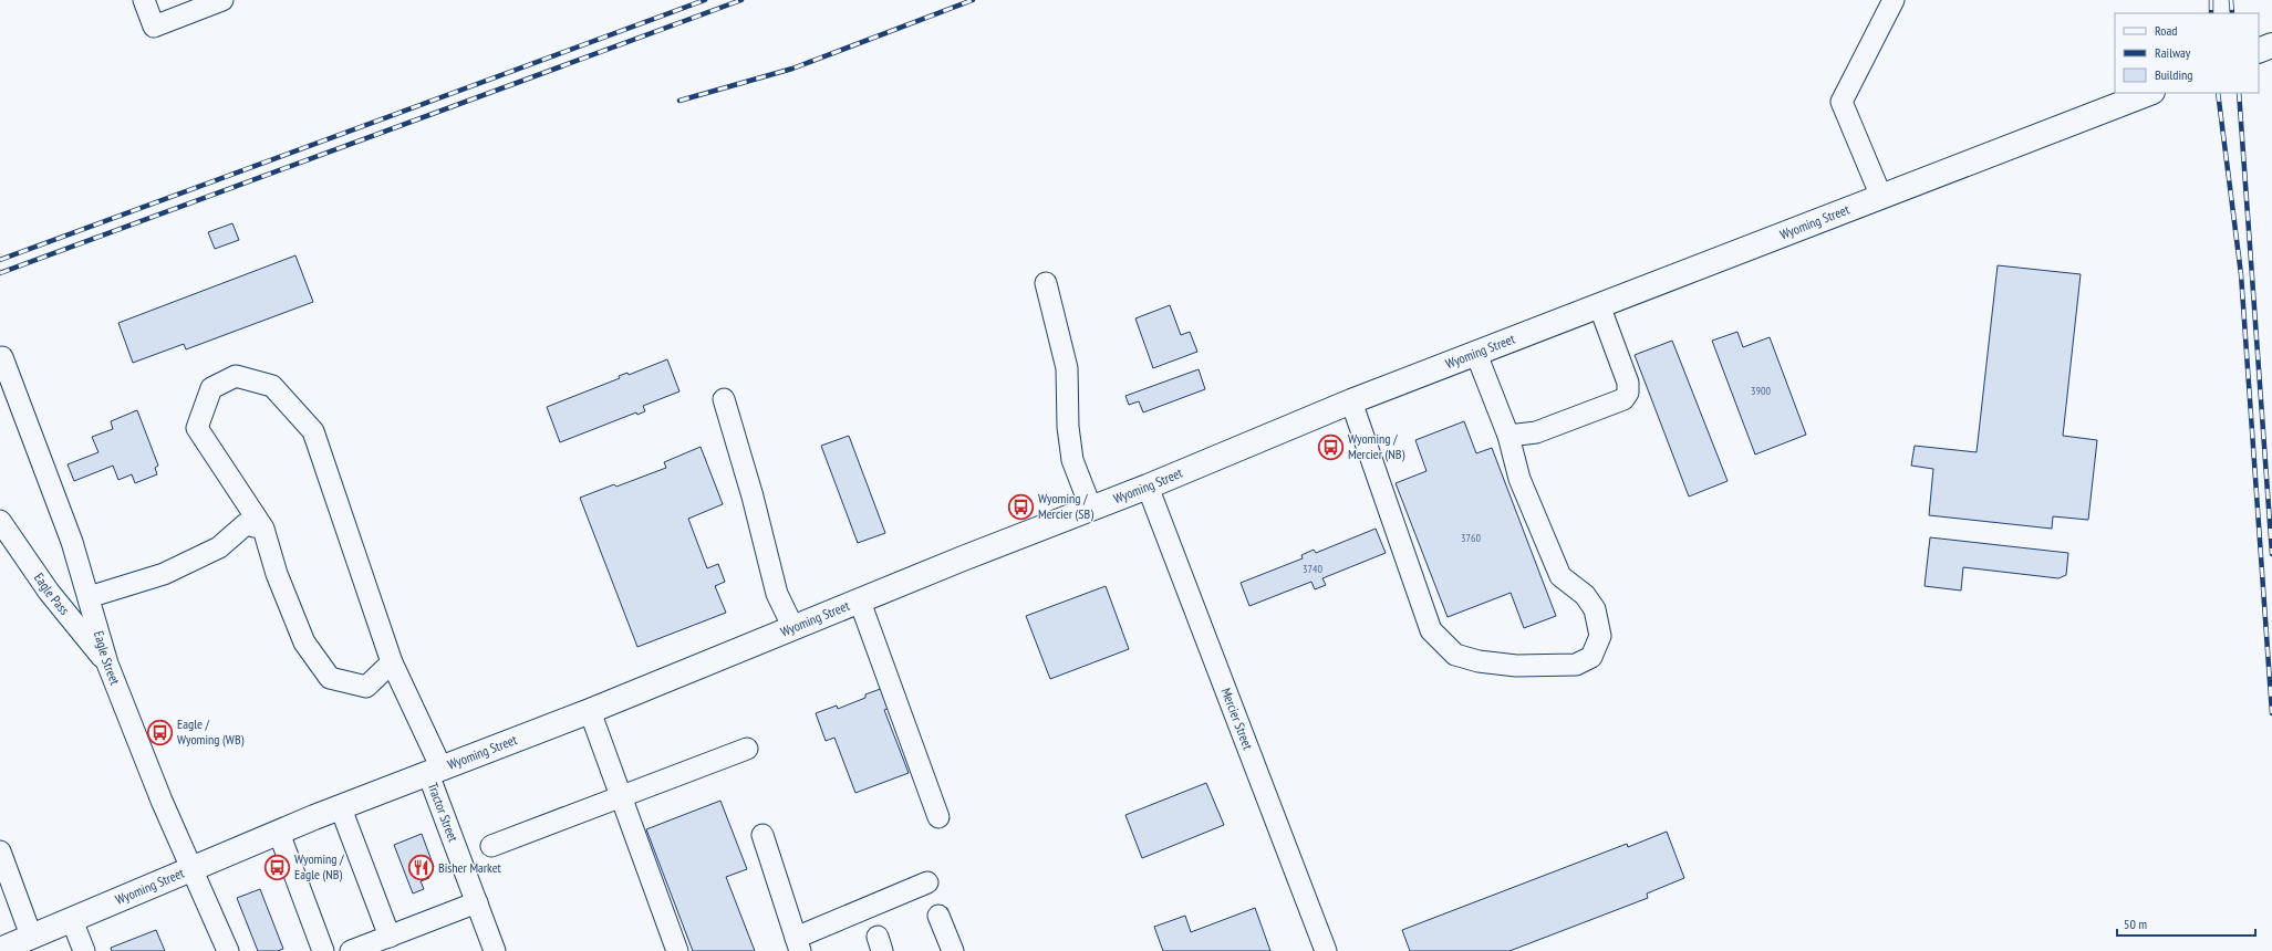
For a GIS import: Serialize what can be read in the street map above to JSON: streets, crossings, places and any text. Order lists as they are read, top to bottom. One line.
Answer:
{"streets":{"main road":["Wyoming Street"],"street":["Eagle Pass","Eagle Street","Mercier Street","Tractor Street"]},"crossings":[["Wyoming Street","Eagle Street"],["Wyoming Street","Mercier Street"],["Wyoming Street","Tractor Street"],["Eagle Pass","Eagle Street"]],"places":{"bus stop":["Wyoming / Mercier (NB)","Wyoming / Mercier (SB)","Eagle / Wyoming (WB)","Wyoming / Eagle (NB)"],"restaurant":["Bisher Market"]},"house_numbers":["3900","3760","3740"],"legend":["Road","Railway","Building"],"scale_bar":"50 m"}
